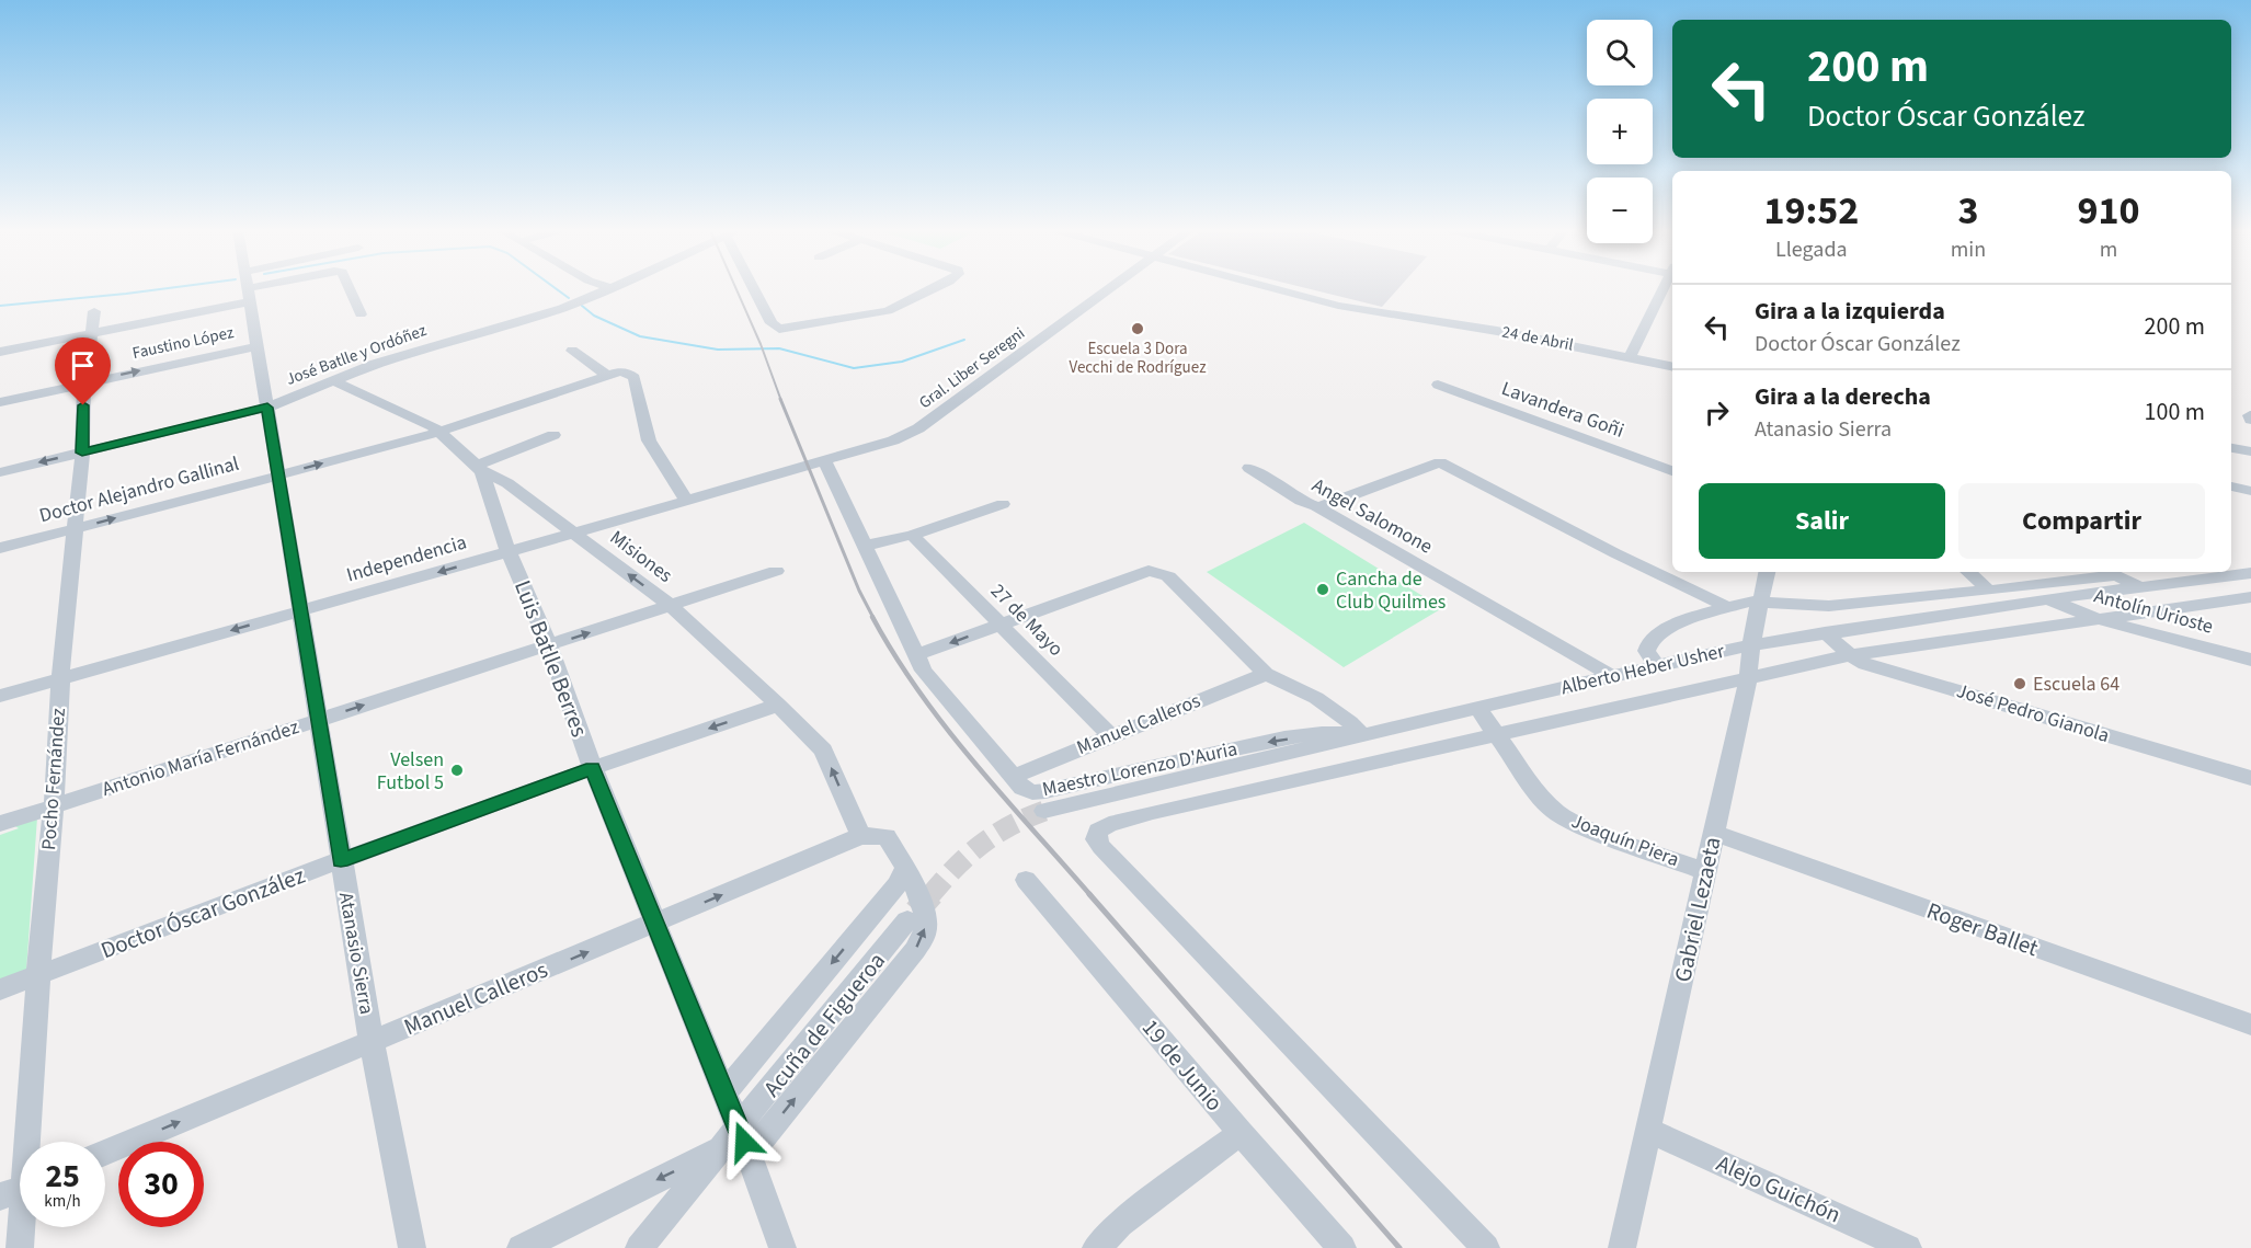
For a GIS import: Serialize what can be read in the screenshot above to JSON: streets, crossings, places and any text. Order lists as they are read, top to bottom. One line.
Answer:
{"streets":{"street":["24 de Abril","Faustino López","José Batlle y Ordóñez","Gral. Liber Seregni","Lavandera Goñi","Doctor Alejandro Gallinal","Angel Salomone","Misiones","Independencia","Antolín Urioste","27 de Mayo","Luis Batlle Berres","Alberto Heber Usher","José Pedro Gianola","Manuel Calleros","Antonio María Fernández","Maestro Lorenzo D'Auria","Pocho Fernández","Joaquín Piera","Gabriel Lezaeta","Doctor Óscar González","Roger Ballet","Atanasio Sierra","Acuña de Figueroa","19 de Junio","Alejo Guichón"]},"crossings":[["Faustino López","Pocho Fernández"],["Faustino López","Atanasio Sierra"],["José Batlle y Ordóñez","Misiones"],["José Batlle y Ordóñez","Pocho Fernández"],["José Batlle y Ordóñez","Atanasio Sierra"],["Gral. Liber Seregni","Independencia"],["Gral. Liber Seregni","Maestro Lorenzo D'Auria"],["Doctor Alejandro Gallinal","Misiones"],["Doctor Alejandro Gallinal","Pocho Fernández"],["Doctor Alejandro Gallinal","Atanasio Sierra"],["Angel Salomone","Alberto Heber Usher"],["Misiones","Independencia"],["Misiones","Luis Batlle Berres"],["Misiones","Manuel Calleros"],["Misiones","Antonio María Fernández"],["Misiones","Doctor Óscar González"],["Independencia","Luis Batlle Berres"],["Independencia","Maestro Lorenzo D'Auria"],["Independencia","Pocho Fernández"],["Independencia","Atanasio Sierra"],["Antolín Urioste","Alberto Heber Usher"],["27 de Mayo","Manuel Calleros"],["Luis Batlle Berres","Manuel Calleros"],["Luis Batlle Berres","Antonio María Fernández"],["Luis Batlle Berres","Doctor Óscar González"],["Luis Batlle Berres","Acuña de Figueroa"],["Alberto Heber Usher","José Pedro Gianola"],["Alberto Heber Usher","Maestro Lorenzo D'Auria"],["Alberto Heber Usher","Joaquín Piera"],["Alberto Heber Usher","Gabriel Lezaeta"],["Manuel Calleros","Maestro Lorenzo D'Auria"],["Manuel Calleros","Atanasio Sierra"],["Antonio María Fernández","Pocho Fernández"],["Antonio María Fernández","Atanasio Sierra"],["Pocho Fernández","Doctor Óscar González"],["Joaquín Piera","Gabriel Lezaeta"],["Gabriel Lezaeta","Roger Ballet"],["Gabriel Lezaeta","Alejo Guichón"],["Doctor Óscar González","Atanasio Sierra"]],"one_way":["Doctor Alejandro Gallinal","Misiones","Independencia","Manuel Calleros","Antonio María Fernández","Maestro Lorenzo D'Auria"],"places":["Escuela 3 Dora Vecchi de Rodríguez","Cancha de Club Quilmes","Escuela 64","Velsen Futbol 5"],"page":{"map_buttons":["+","−"],"turn":["200 m","Doctor Óscar González"],"eta":["19:52","Llegada","3","min","910","m"],"list":[{"name":"Gira a la izquierda","note":"Doctor Óscar González","value":"200 m"},{"name":"Gira a la derecha","note":"Atanasio Sierra","value":"100 m"}],"buttons":["Salir","Compartir"],"speed":"25 km/h","limit":"30"}}
